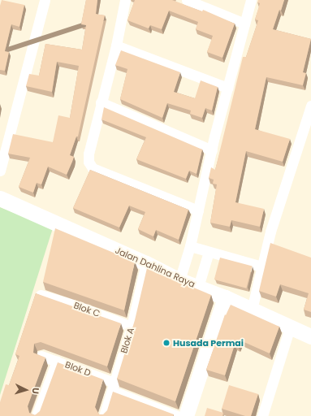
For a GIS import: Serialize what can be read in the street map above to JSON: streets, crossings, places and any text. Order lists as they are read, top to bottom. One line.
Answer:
{"streets":{"street":["Jalan Dahlina Raya","Blok C","Blok A","Blok D"]},"crossings":[["Jalan Dahlina Raya","Blok A"],["Blok C","Blok A"],["Blok A","Blok D"]],"places":["Husada Permai"],"north":"right"}
